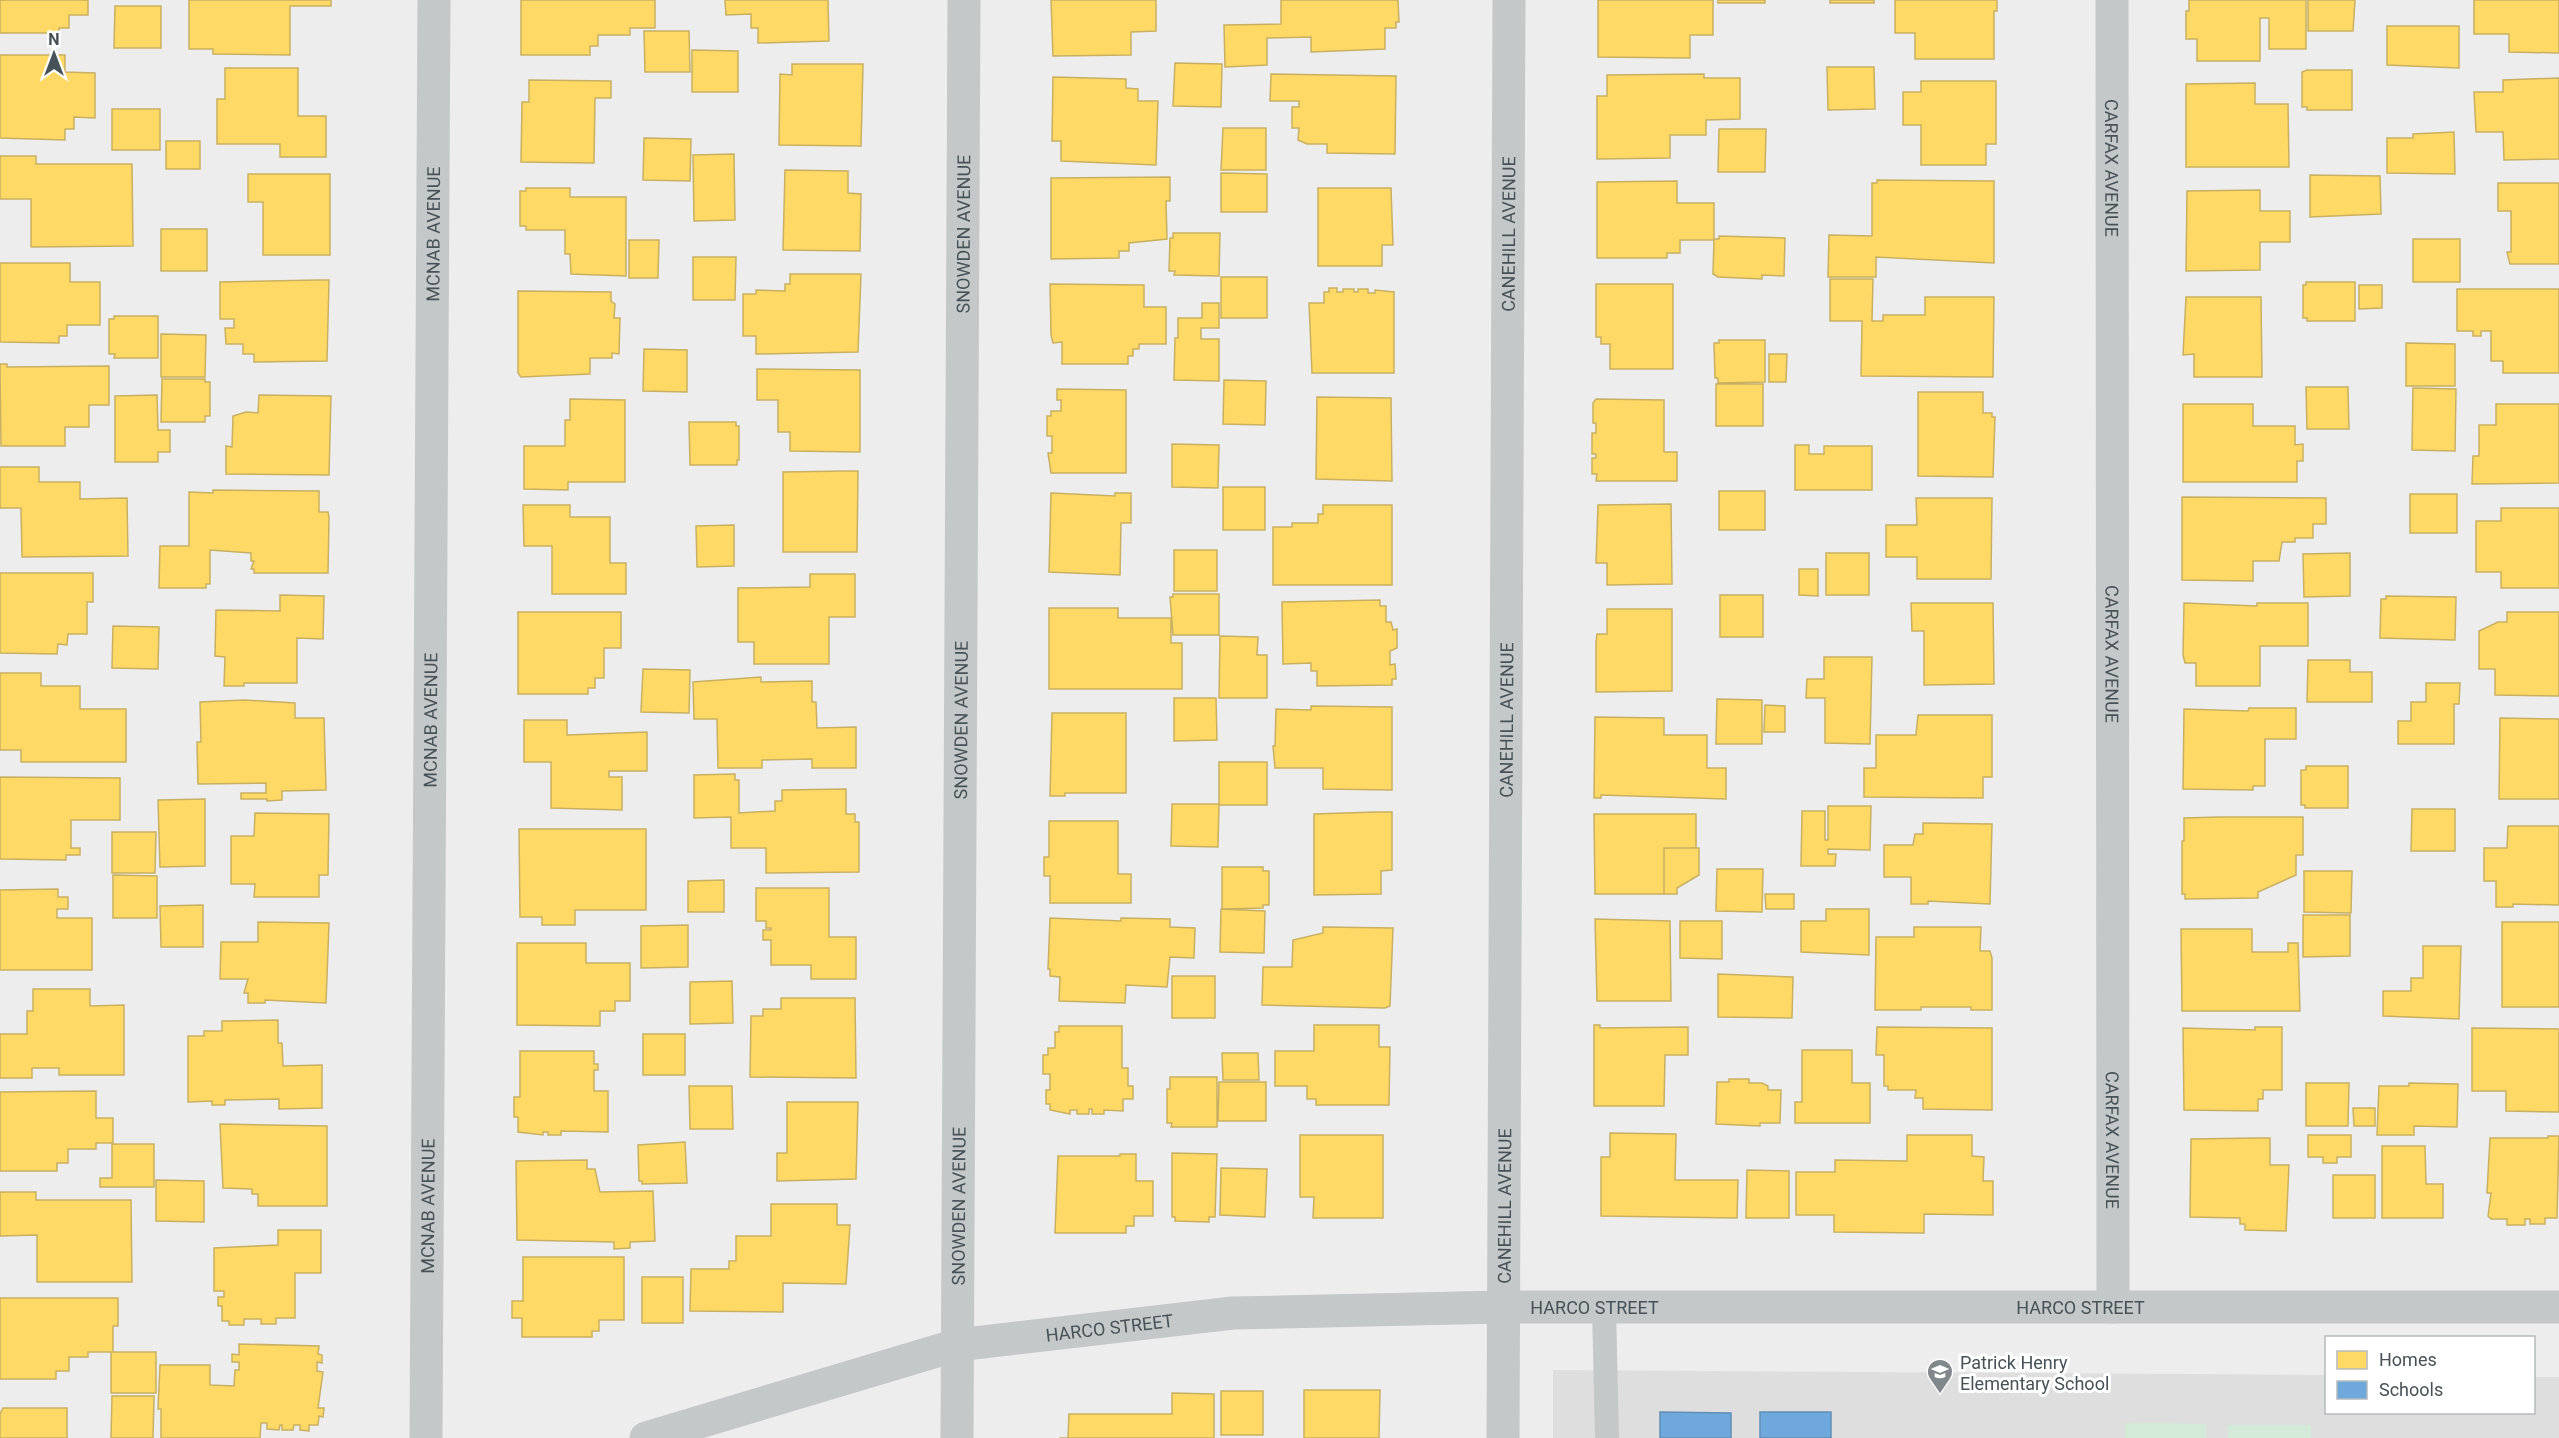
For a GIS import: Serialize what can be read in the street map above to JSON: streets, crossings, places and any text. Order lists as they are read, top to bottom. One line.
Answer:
{"streets":{"street":["CARFAX AVENUE","MCNAB AVENUE","SNOWDEN AVENUE","CANEHILL AVENUE","HARCO STREET"]},"crossings":[["CARFAX AVENUE","HARCO STREET"],["SNOWDEN AVENUE","HARCO STREET"],["CANEHILL AVENUE","HARCO STREET"]],"places":{"school or university":["Patrick Henry Elementary School"]},"legend":["Homes","Schools"],"north":"top"}
